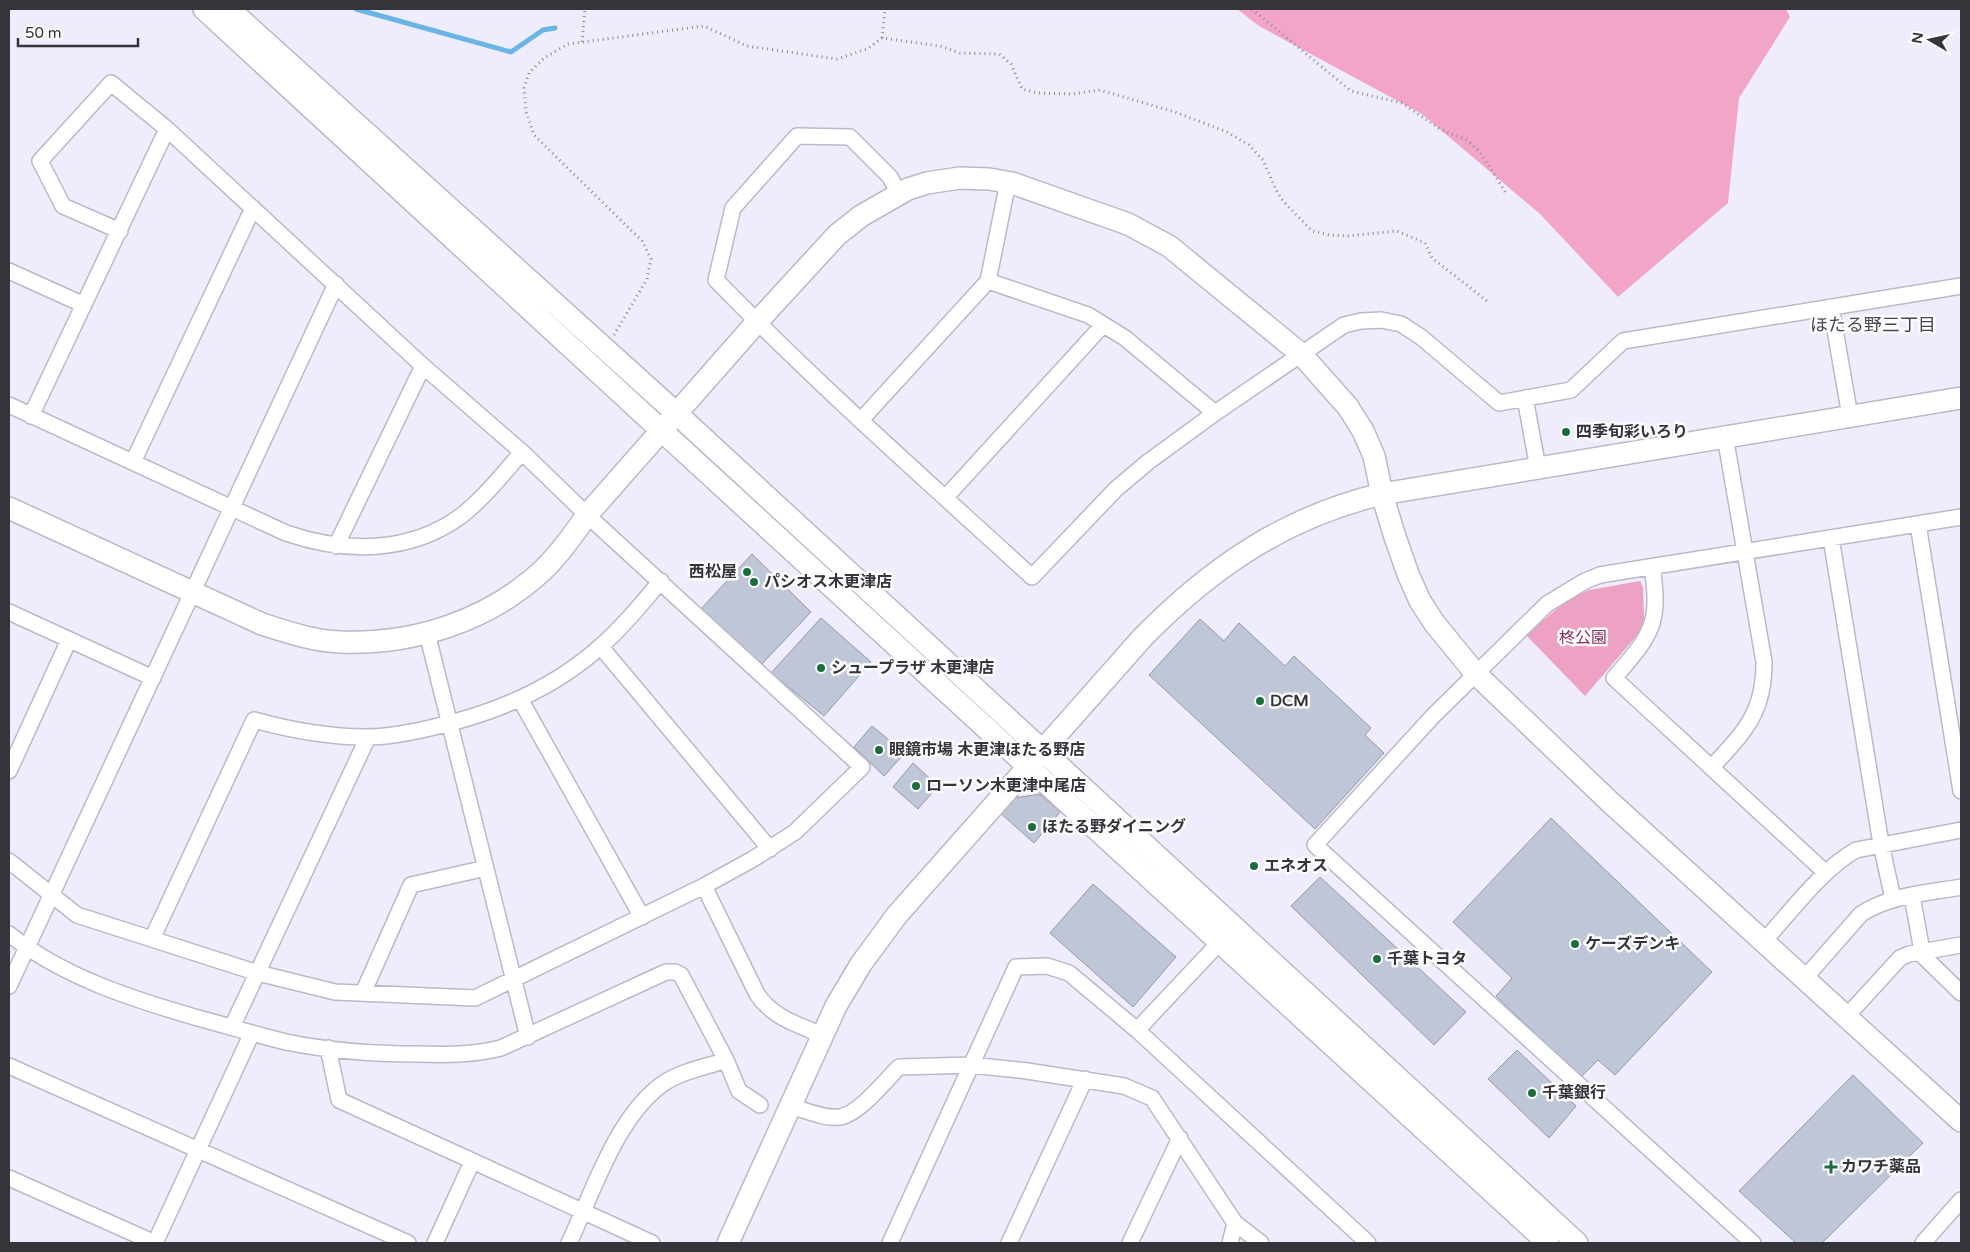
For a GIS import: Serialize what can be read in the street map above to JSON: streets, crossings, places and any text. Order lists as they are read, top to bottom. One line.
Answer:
{"districts":["ほたる野三丁目"],"parks":["柊公園"],"places":{"other":["四季旬彩いろり","西松屋","パシオス木更津店","シュープラザ 木更津店","DCM","眼鏡市場 木更津ほたる野店","ローソン木更津中尾店","ほたる野ダイニング","エネオス","ケーズデンキ","千葉トヨタ","千葉銀行"],"health":["カワチ薬品"]},"scale_bar":"50 m","north":"left"}
